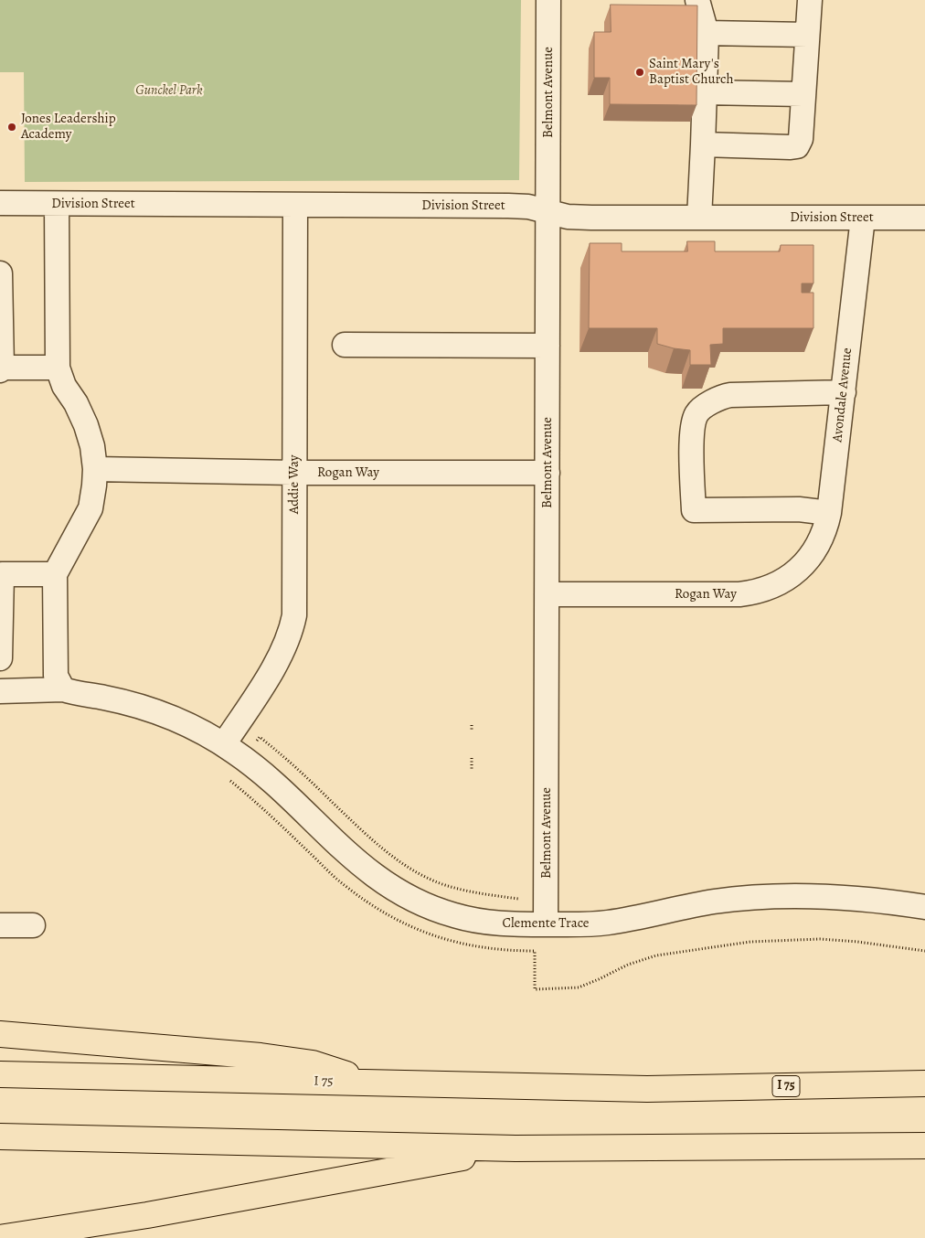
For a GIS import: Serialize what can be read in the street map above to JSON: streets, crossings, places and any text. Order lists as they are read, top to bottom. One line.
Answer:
{"streets":{"highway":["I 75"],"street":["Belmont Avenue","Division Street","Avondale Avenue","Rogan Way","Addie Way","Clemente Trace"]},"crossings":[["Belmont Avenue","Division Street"],["Belmont Avenue","Rogan Way"],["Belmont Avenue","Clemente Trace"],["Division Street","Avondale Avenue"],["Division Street","Addie Way"],["Avondale Avenue","Rogan Way"],["Rogan Way","Addie Way"],["Addie Way","Clemente Trace"]],"parks":["Gunckel Park"],"places":["Saint Mary's Baptist Church","Jones Leadership Academy"]}
